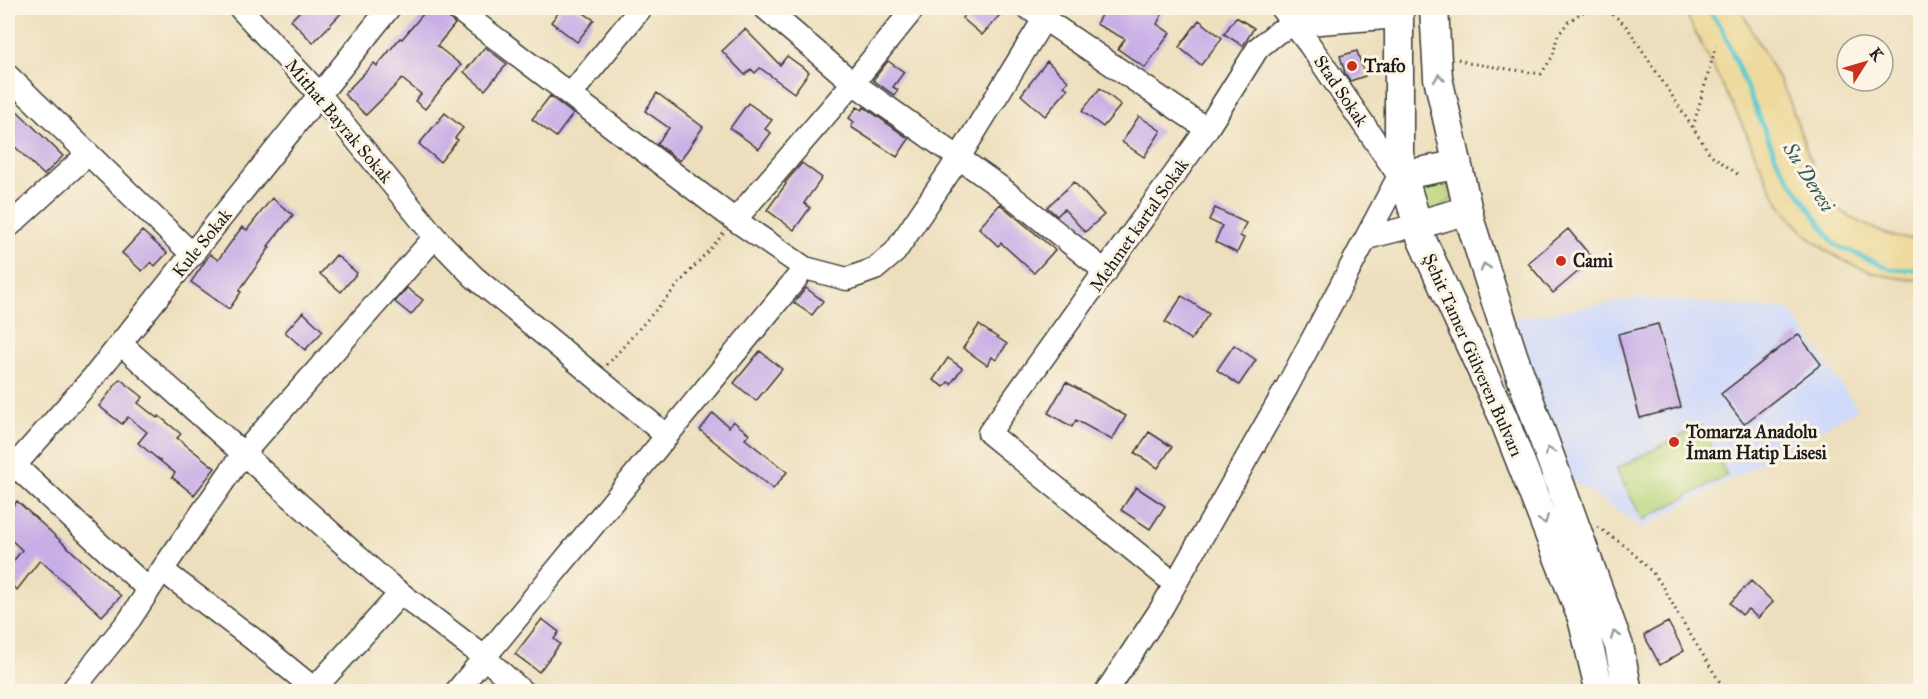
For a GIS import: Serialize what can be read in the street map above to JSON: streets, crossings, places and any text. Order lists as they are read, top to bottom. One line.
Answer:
{"streets":{"main road":["Şehit Tamer Gülveren Bulvarı"],"street":["Stad Sokak","Mithat Bayrak Sokak","Mehmet kartal Sokak","Kule Sokak"]},"crossings":[["Stad Sokak","Mehmet kartal Sokak"],["Stad Sokak","Şehit Tamer Gülveren Bulvarı"],["Mithat Bayrak Sokak","Kule Sokak"]],"water":["Su Deresi"],"places":["Trafo","Cami","Tomarza Anadolu İmam Hatip Lisesi"],"north":"top right"}
